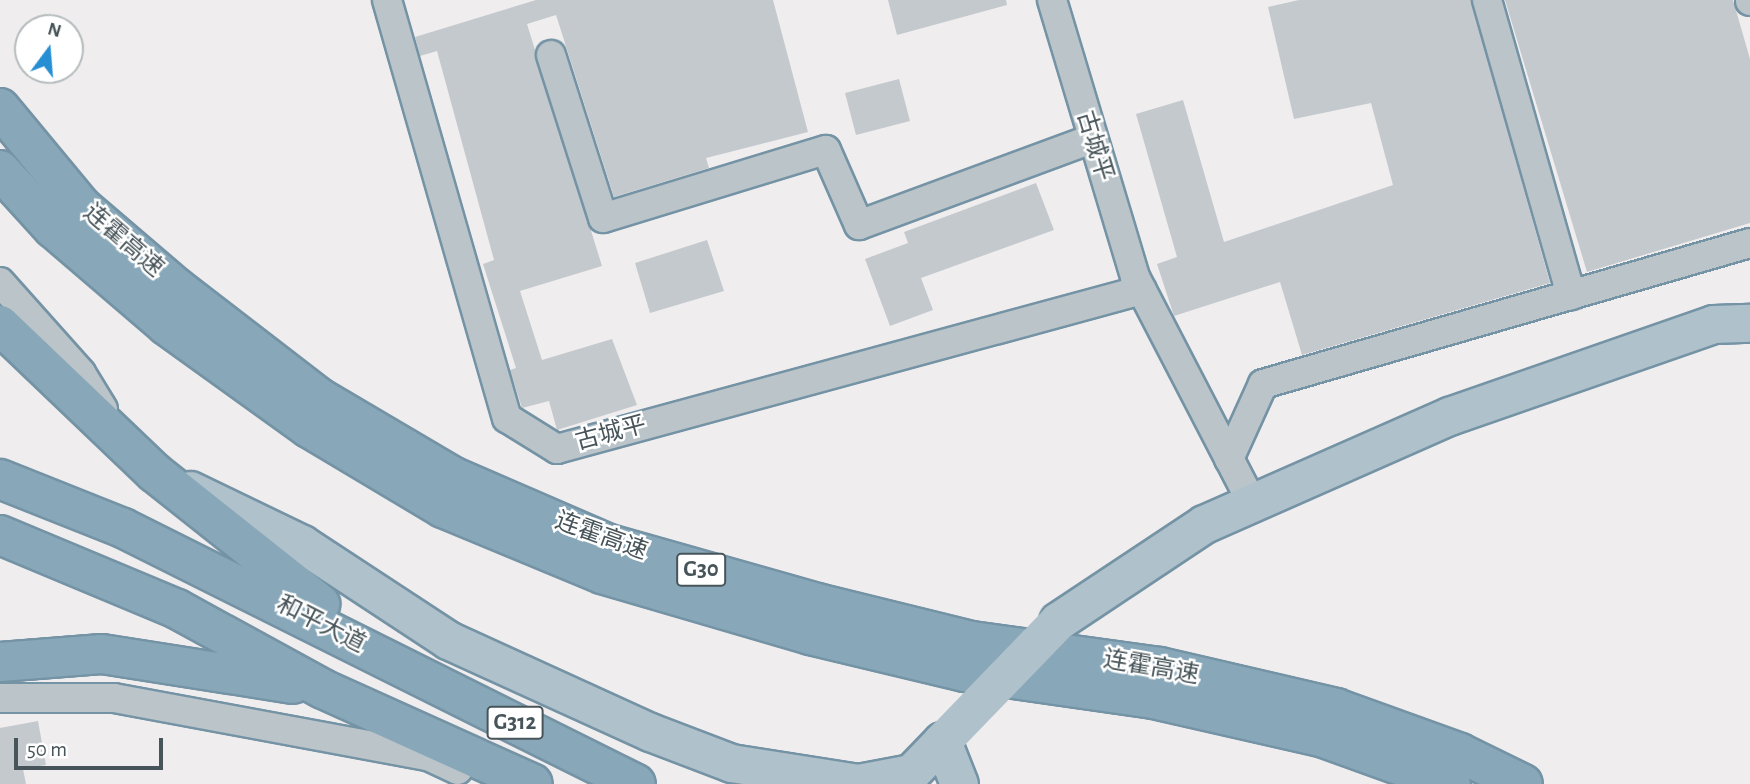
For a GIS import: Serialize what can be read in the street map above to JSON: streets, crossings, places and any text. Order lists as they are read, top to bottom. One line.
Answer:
{"streets":{"highway":["连霍高速","G30","和平大道","G312"],"street":["古城平"]},"scale_bar":"50 m","north":"top"}
